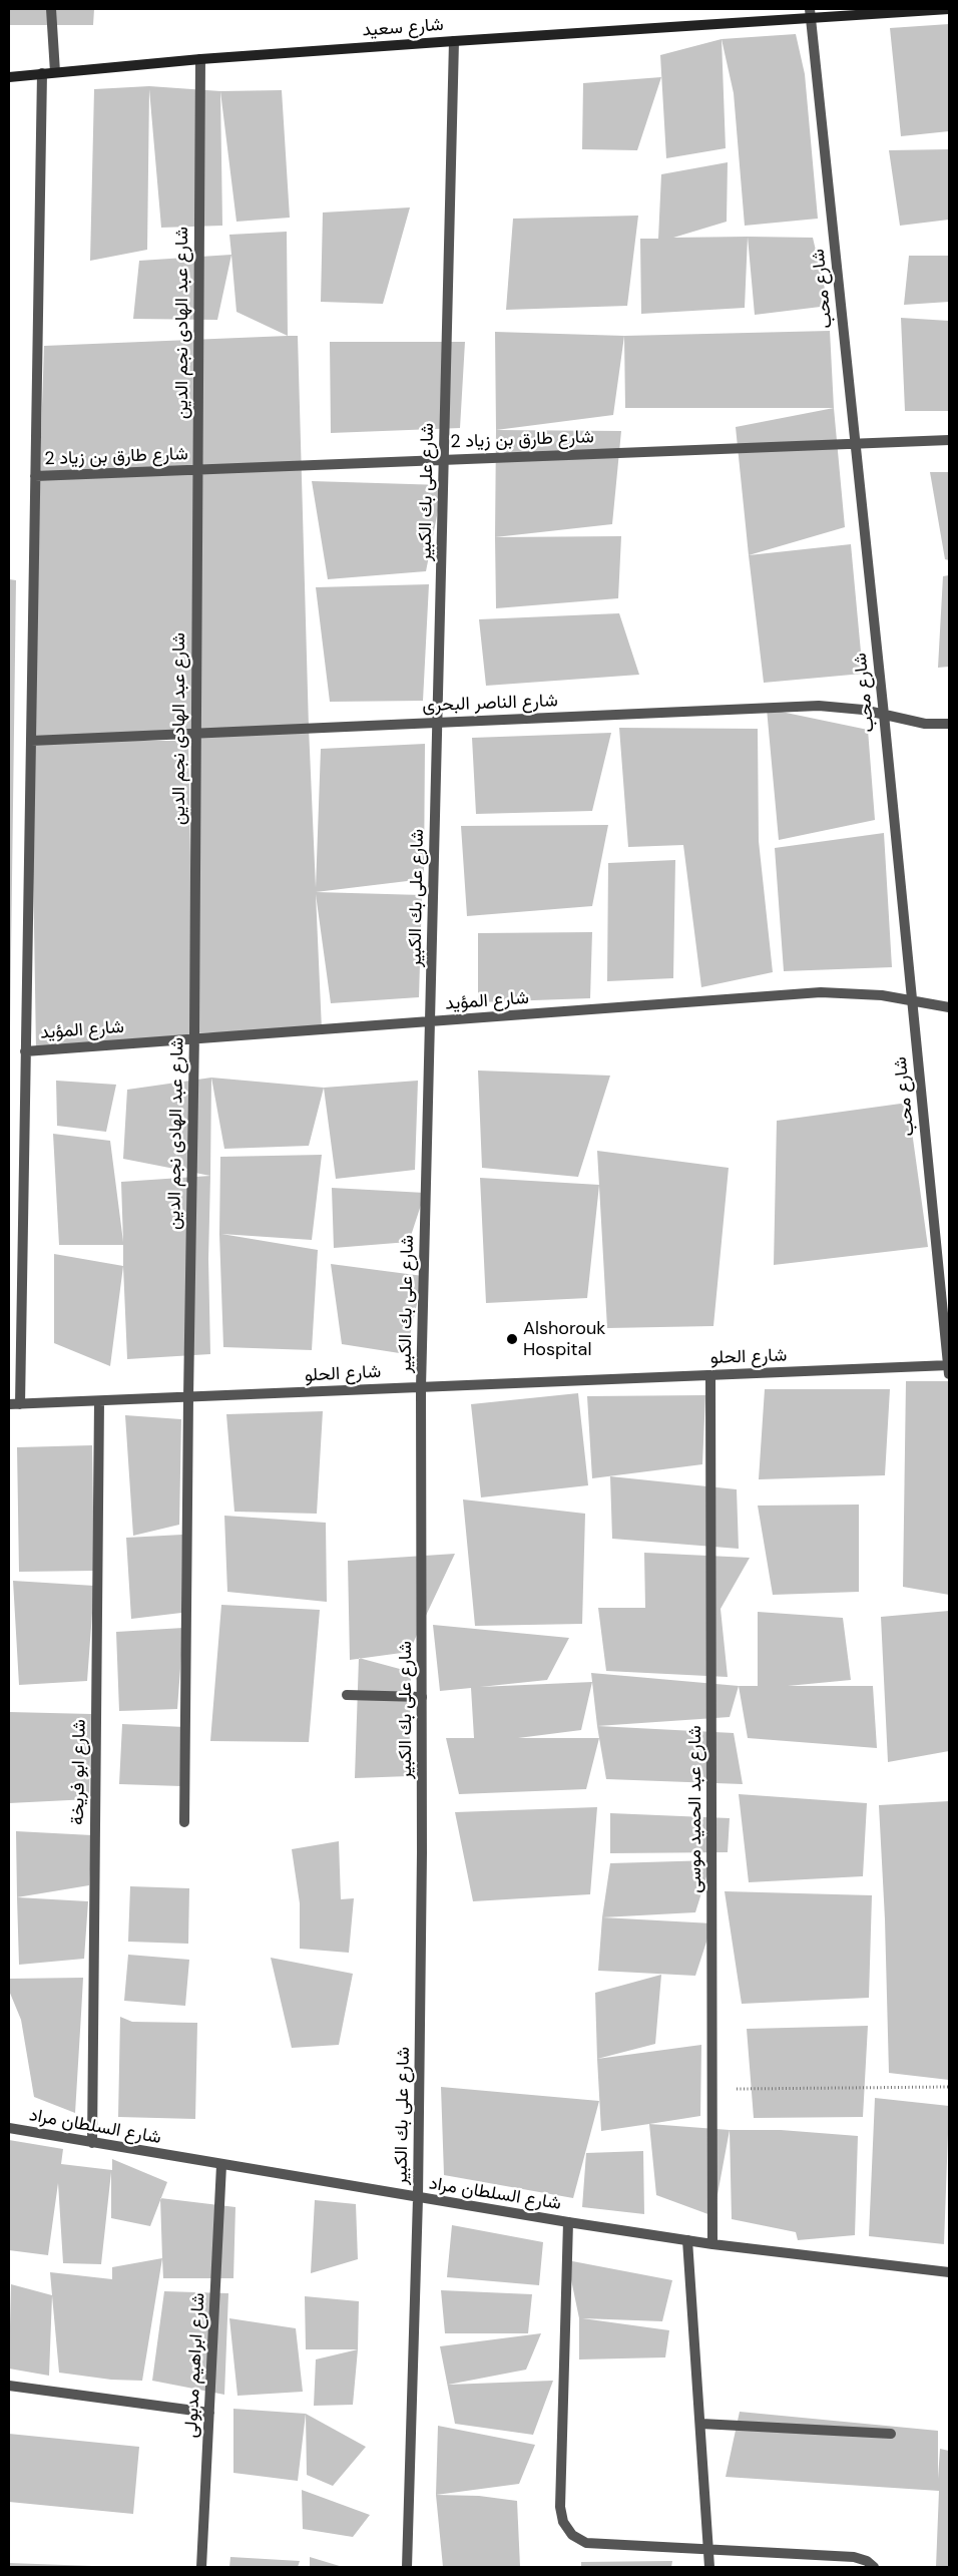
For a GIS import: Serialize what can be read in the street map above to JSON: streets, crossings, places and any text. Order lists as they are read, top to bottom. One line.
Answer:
{"streets":{"street":["شارع سعيد","شارع محب","شارع عبد الهادى نجم الدين","شارع طارق بن زياد 2","شارع على بك الكبير","شارع الناصر البحرى","شارع المؤيد","شارع الحلو","شارع ابو فريخة","شارع عبد الحميد موسى","شارع السلطان مراد","شارع ابراهيم مدبولى"]},"crossings":[["شارع سعيد","شارع محب"],["شارع سعيد","شارع عبد الهادى نجم الدين"],["شارع سعيد","شارع على بك الكبير"],["شارع محب","شارع طارق بن زياد 2"],["شارع محب","شارع الناصر البحرى"],["شارع محب","شارع المؤيد"],["شارع محب","شارع الحلو"],["شارع عبد الهادى نجم الدين","شارع طارق بن زياد 2"],["شارع عبد الهادى نجم الدين","شارع الناصر البحرى"],["شارع عبد الهادى نجم الدين","شارع المؤيد"],["شارع عبد الهادى نجم الدين","شارع الحلو"],["شارع طارق بن زياد 2","شارع على بك الكبير"],["شارع على بك الكبير","شارع الناصر البحرى"],["شارع على بك الكبير","شارع المؤيد"],["شارع على بك الكبير","شارع الحلو"],["شارع على بك الكبير","شارع السلطان مراد"],["شارع الحلو","شارع ابو فريخة"],["شارع الحلو","شارع عبد الحميد موسى"],["شارع ابو فريخة","شارع السلطان مراد"],["شارع عبد الحميد موسى","شارع السلطان مراد"],["شارع السلطان مراد","شارع ابراهيم مدبولى"]],"places":["Alshorouk Hospital"]}
